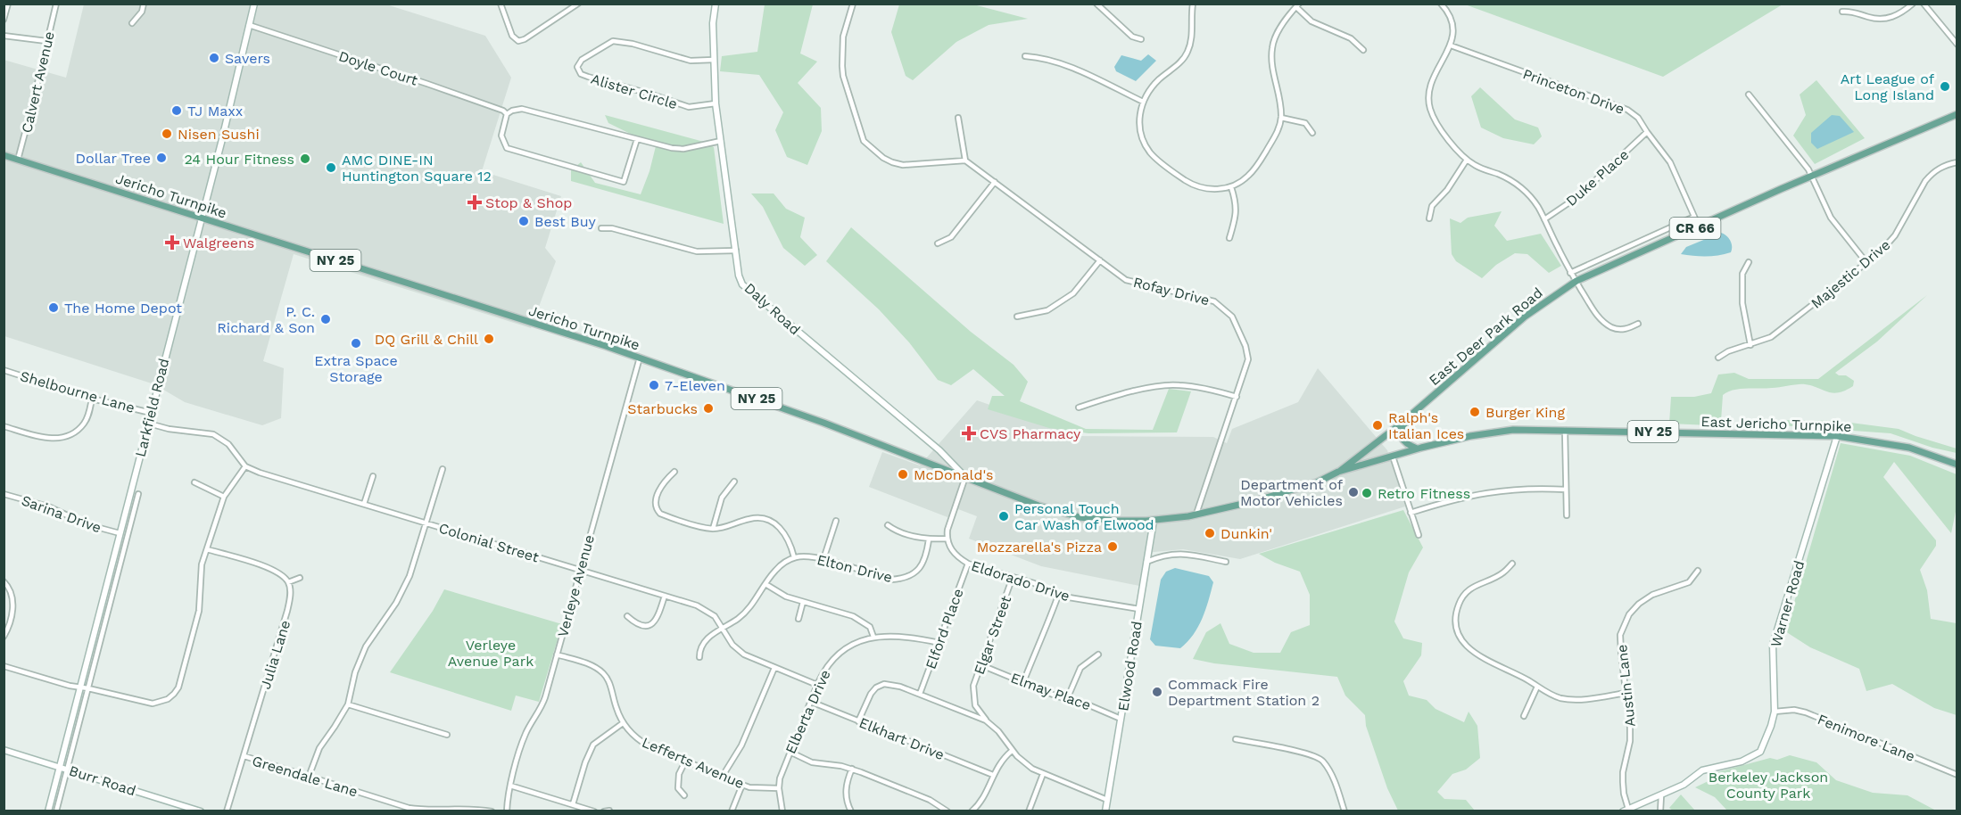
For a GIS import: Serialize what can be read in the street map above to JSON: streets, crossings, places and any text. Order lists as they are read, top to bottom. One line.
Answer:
{"streets":{"main road":["Jericho Turnpike","CR 66","NY 25","East Deer Park Road","East Jericho Turnpike"],"street":["Doyle Court","Calvert Avenue","Alister Circle","Princeton Drive","Duke Place","Majestic Drive","Rofay Drive","Daly Road","Shelbourne Lane","Larkfield Road","Sarina Drive","Colonial Street","Elton Drive","Eldorado Drive","Verleye Avenue","Warner Road","Elford Place","Elgar Street","Julia Lane","Elwood Road","Austin Lane","Elmay Place","Elberta Drive","Fenimore Lane","Elkhart Drive","Lefferts Avenue","Greendale Lane","Burr Road"]},"crossings":[["Doyle Court","Larkfield Road"],["Calvert Avenue","Jericho Turnpike"],["Alister Circle","Daly Road"],["Princeton Drive","Duke Place"],["Princeton Drive","East Deer Park Road"],["Jericho Turnpike","Daly Road"],["Jericho Turnpike","Larkfield Road"],["Jericho Turnpike","East Jericho Turnpike"],["Jericho Turnpike","Verleye Avenue"],["Jericho Turnpike","Elwood Road"],["Rofay Drive","East Jericho Turnpike"],["East Deer Park Road","East Jericho Turnpike"],["Shelbourne Lane","Larkfield Road"],["Larkfield Road","Sarina Drive"],["Larkfield Road","Burr Road"],["East Jericho Turnpike","Warner Road"],["East Jericho Turnpike","Elwood Road"],["Colonial Street","Verleye Avenue"],["Colonial Street","Elberta Drive"],["Eldorado Drive","Elford Place"],["Eldorado Drive","Elgar Street"],["Eldorado Drive","Elwood Road"],["Verleye Avenue","Lefferts Avenue"],["Warner Road","Austin Lane"],["Warner Road","Fenimore Lane"],["Elgar Street","Elmay Place"],["Julia Lane","Greendale Lane"],["Elwood Road","Elmay Place"],["Elberta Drive","Elkhart Drive"],["Elberta Drive","Lefferts Avenue"]],"parks":["Verleye Avenue Park","Berkeley Jackson County Park"],"places":{"other":["Savers","Art League of Long Island","TJ Maxx","Nisen Sushi","Dollar Tree","24 Hour Fitness","AMC DINE-IN Huntington Square 12","Best Buy","The Home Depot","P. C. Richard & Son","DQ Grill & Chill","Extra Space Storage","7-Eleven","Starbucks","Burger King","Ralph's Italian Ices","McDonald's","Department of Motor Vehicles","Retro Fitness","Personal Touch Car Wash of Elwood","Dunkin'","Mozzarella's Pizza","Commack Fire Department Station 2"],"health":["Stop & Shop","Walgreens","CVS Pharmacy"]}}
